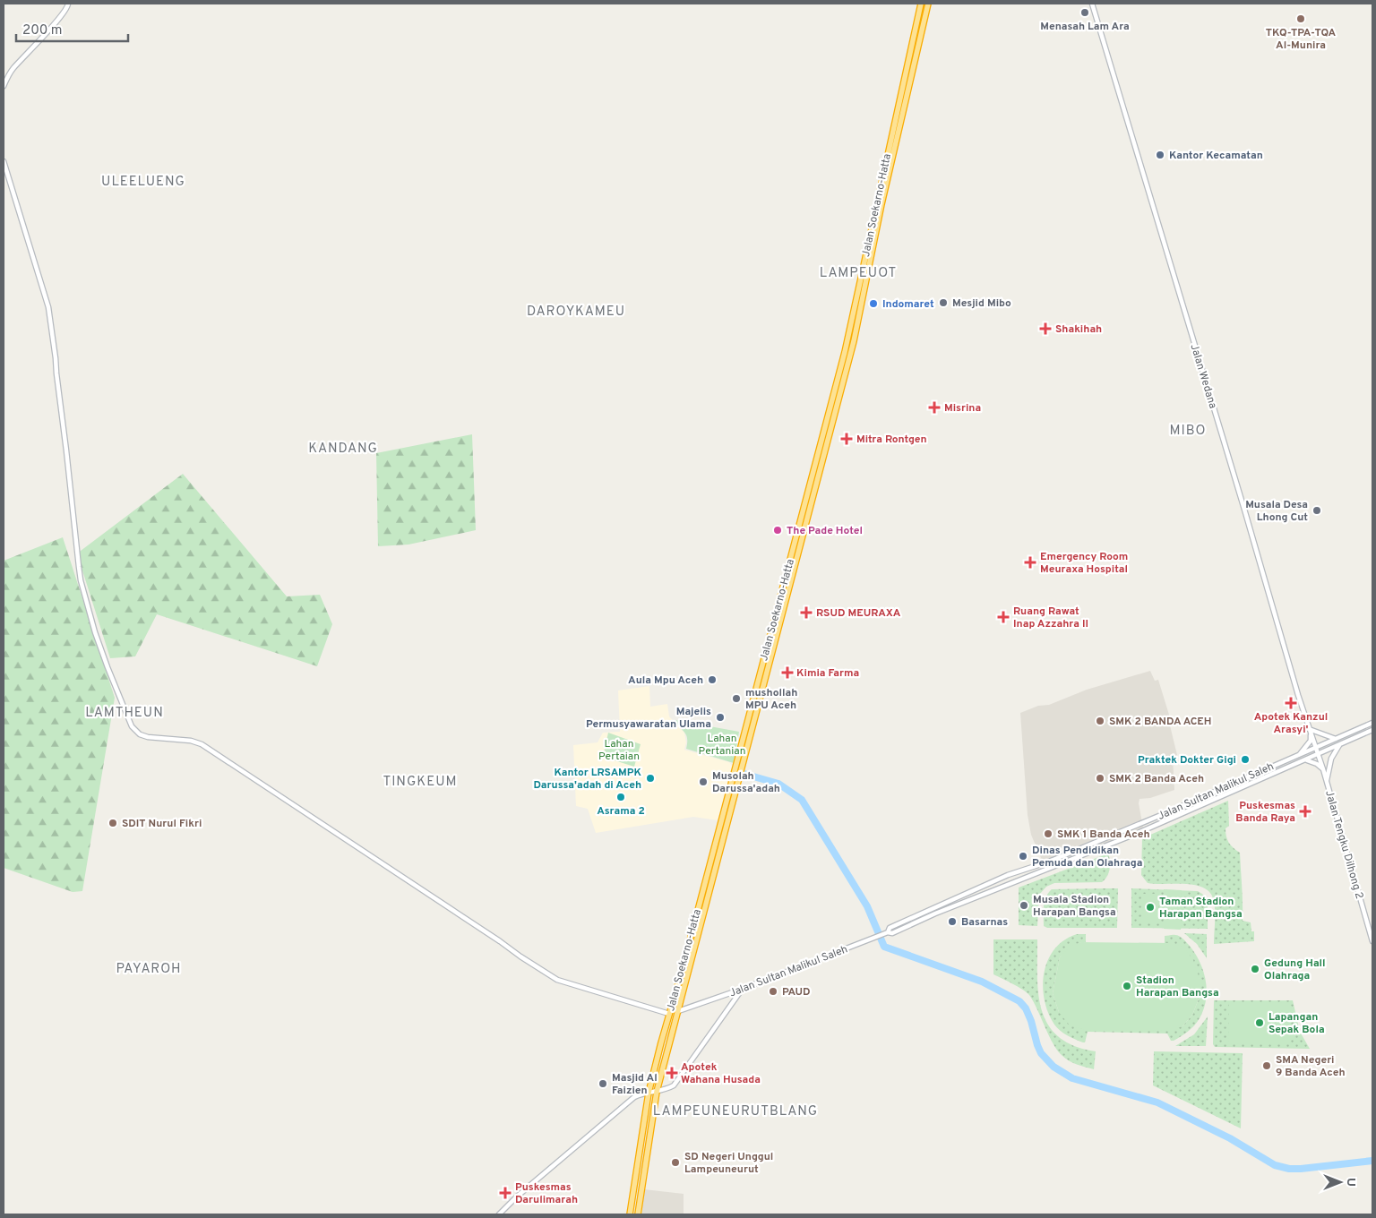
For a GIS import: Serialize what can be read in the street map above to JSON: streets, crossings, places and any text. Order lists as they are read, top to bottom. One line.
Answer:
{"streets":{"highway":["Jalan Soekarno-Hatta"],"street":["Jalan Wedana","Jalan Sultan Malikul Saleh","Jalan Tengku Dilhong 2"]},"crossings":[["Jalan Soekarno-Hatta","Jalan Sultan Malikul Saleh"],["Jalan Wedana","Jalan Sultan Malikul Saleh"],["Jalan Wedana","Jalan Tengku Dilhong 2"],["Jalan Sultan Malikul Saleh","Jalan Tengku Dilhong 2"]],"districts":["ULEELUENG","LAMPEUOT","DAROYKAMEU","MIBO","KANDANG","LAMTHEUN","TINGKEUM","PAYAROH","LAMPEUNEURUTBLANG"],"parks":["Lahan Pertanian","Lahan Pertaian"],"places":{"other":["Menasah Lam Ara","TKQ-TPA-TQA Al-Munira","Kantor Kecamatan","Mesjid Mibo","Indomaret","Musala Desa Lhong Cut","The Pade Hotel","Aula Mpu Aceh","mushollah MPU Aceh","Majelis Permusyawaratan Ulama","SMK 2 BANDA ACEH","Praktek Dokter Gigi","Kantor LRSAMPK Darussa'adah di Aceh","SMK 2 Banda Aceh","Musolah Darussa'adah","Asrama 2","SDIT Nurul Fikri","SMK 1 Banda Aceh","Dinas Pendidikan Pemuda dan Olahraga","Musala Stadion Harapan Bangsa","Taman Stadion Harapan Bangsa","Basarnas","Gedung Hall Olahraga","Stadion Harapan Bangsa","PAUD","Lapangan Sepak Bola","SMA Negeri 9 Banda Aceh","Masjid Al Faizien","SD Negeri Unggul Lampeuneurut"],"health":["Shakihah","Misrina","Mitra Rontgen","Emergency Room Meuraxa Hospital","RSUD MEURAXA","Ruang Rawat Inap Azzahra II","Kimia Farma","Apotek Kanzul Arasyi'","Puskesmas Banda Raya","Apotek Wahana Husada","Puskesmas Darulimarah"]},"scale_bar":"200 m","north":"right"}
